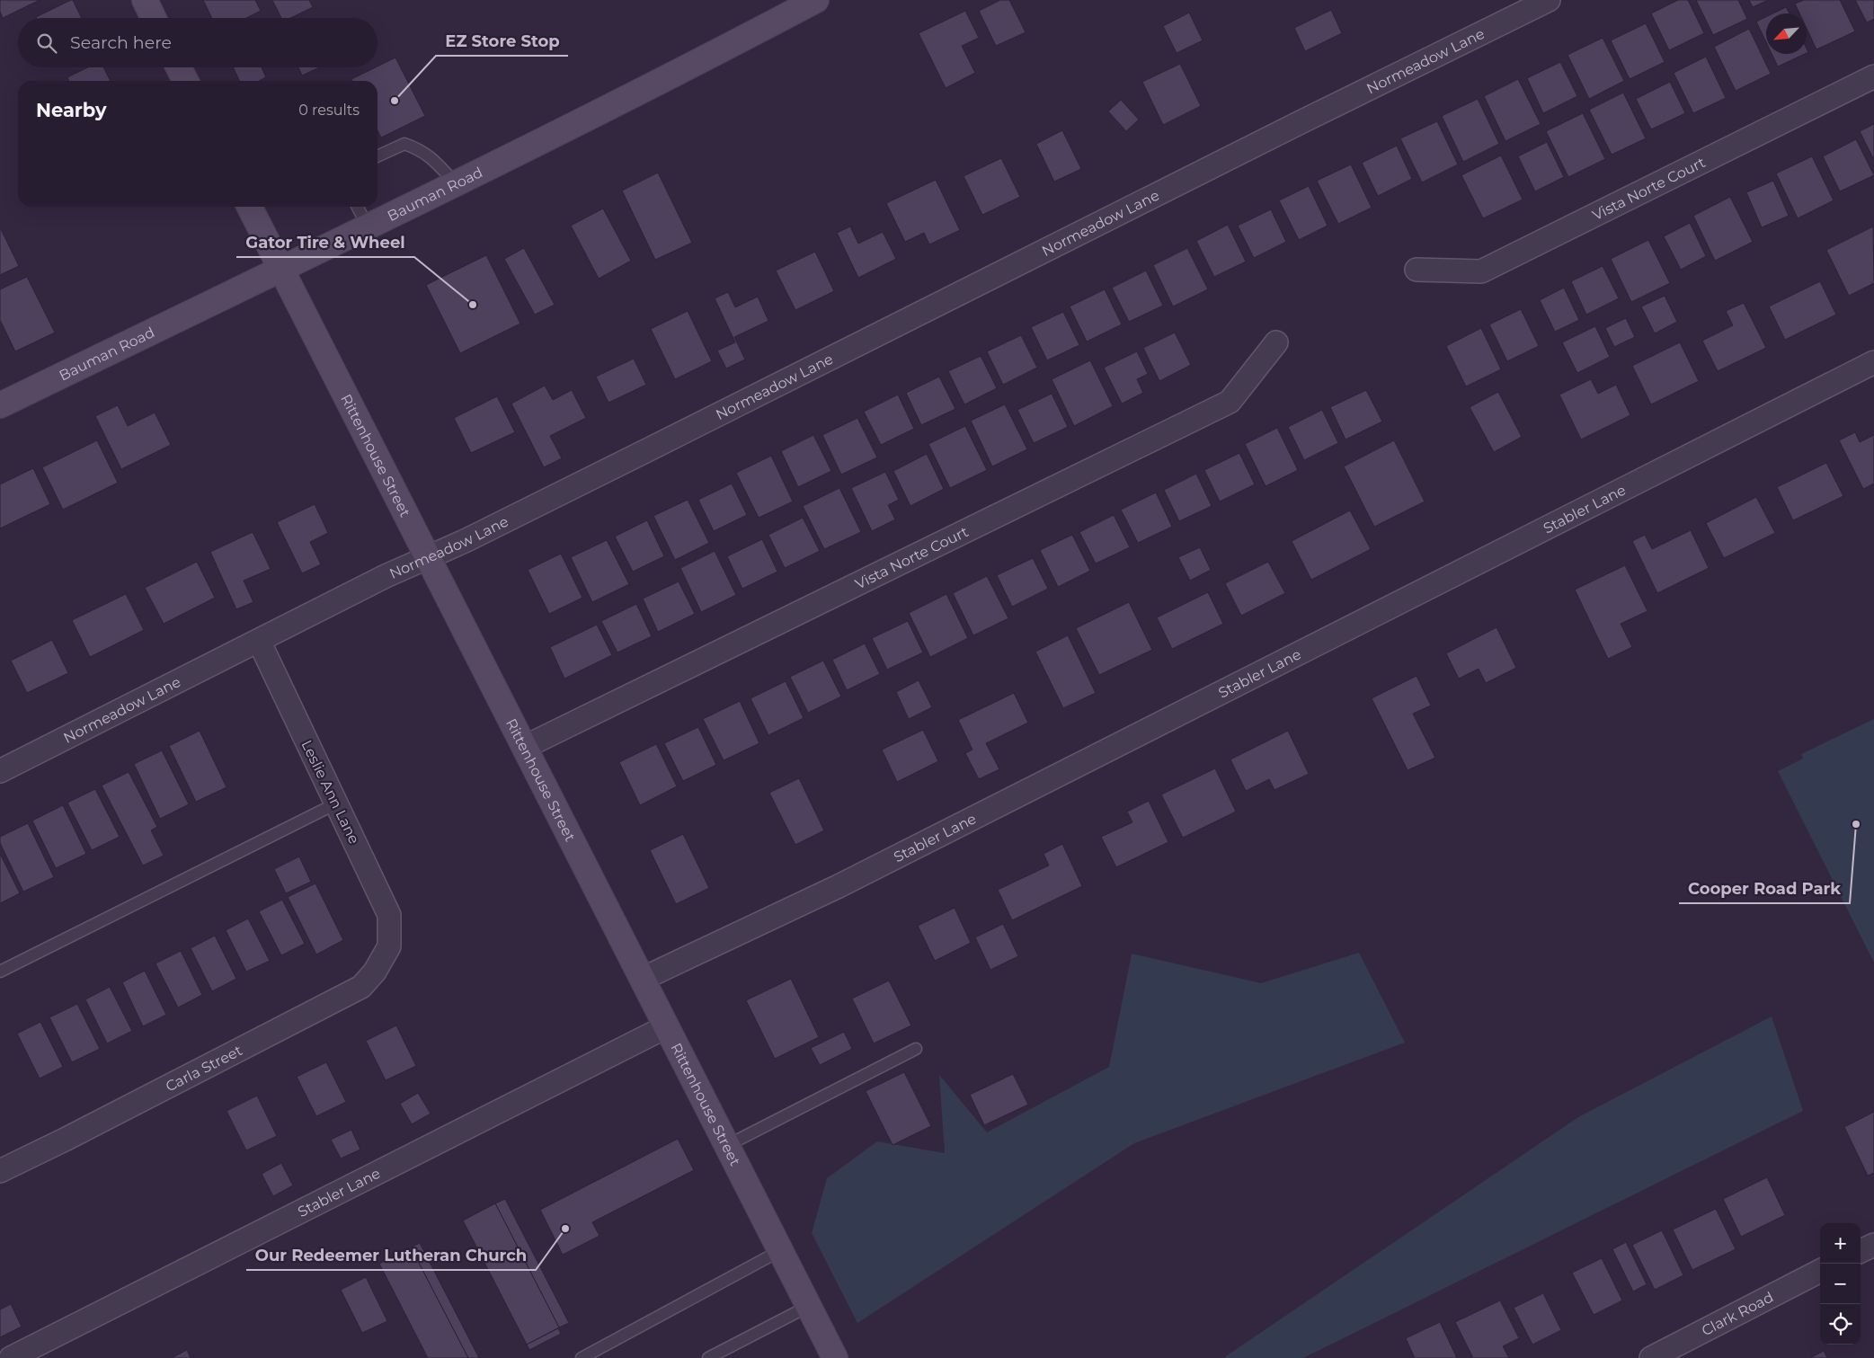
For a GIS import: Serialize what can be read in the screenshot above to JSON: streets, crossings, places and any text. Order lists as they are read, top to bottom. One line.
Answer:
{"streets":{"street":["Normeadow Lane","Vista Norte Court","Bauman Road","Rittenhouse Street","Stabler Lane","Leslie Ann Lane","Carla Street","Clark Road"]},"crossings":[["Normeadow Lane","Rittenhouse Street"],["Normeadow Lane","Leslie Ann Lane"],["Vista Norte Court","Rittenhouse Street"],["Bauman Road","Rittenhouse Street"],["Rittenhouse Street","Stabler Lane"],["Leslie Ann Lane","Carla Street"]],"places":["EZ Store Stop","Gator Tire & Wheel","Cooper Road Park","Our Redeemer Lutheran Church"],"north":"bottom left","page":{"search":"Search here","heading":["Nearby","0 results"],"map_buttons":["+","−"]}}
